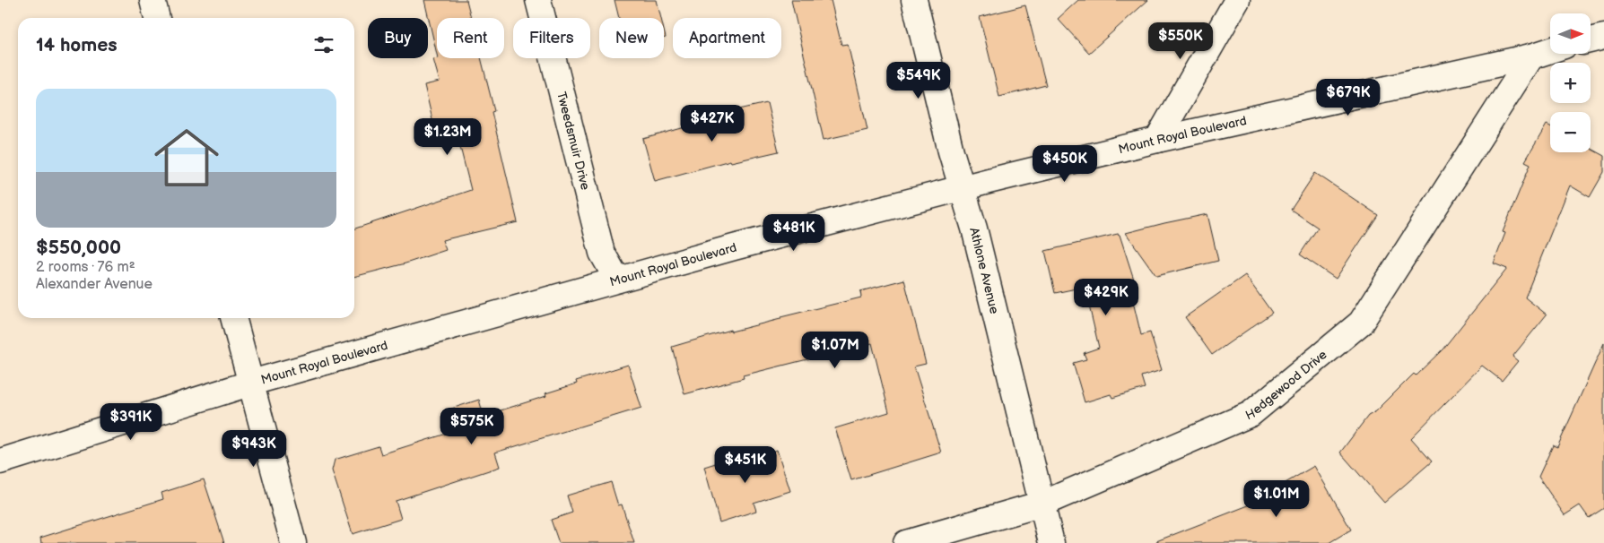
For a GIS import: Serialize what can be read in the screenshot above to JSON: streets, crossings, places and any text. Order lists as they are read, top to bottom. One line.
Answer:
{"streets":{"street":["Mount Royal Boulevard","Tweedsmuir Drive","Athlone Avenue","Hedgewood Drive"]},"crossings":[["Mount Royal Boulevard","Tweedsmuir Drive"],["Mount Royal Boulevard","Athlone Avenue"],["Mount Royal Boulevard","Hedgewood Drive"],["Athlone Avenue","Hedgewood Drive"]],"north":"right","page":{"map_buttons":["+","−"],"chip":["Buy","Rent","Filters","New","Apartment"],"heading":"14 homes","price":["$550K","$549K","$679K","$427K","$1.23M","$450K","$481K","$429K","$1.07M","$391K","$575K","$943K","$451K","$1.01M"],"list":[{"name":"$550,000","note":"2 rooms · 76 m² · Alexander Avenue"}]}}
